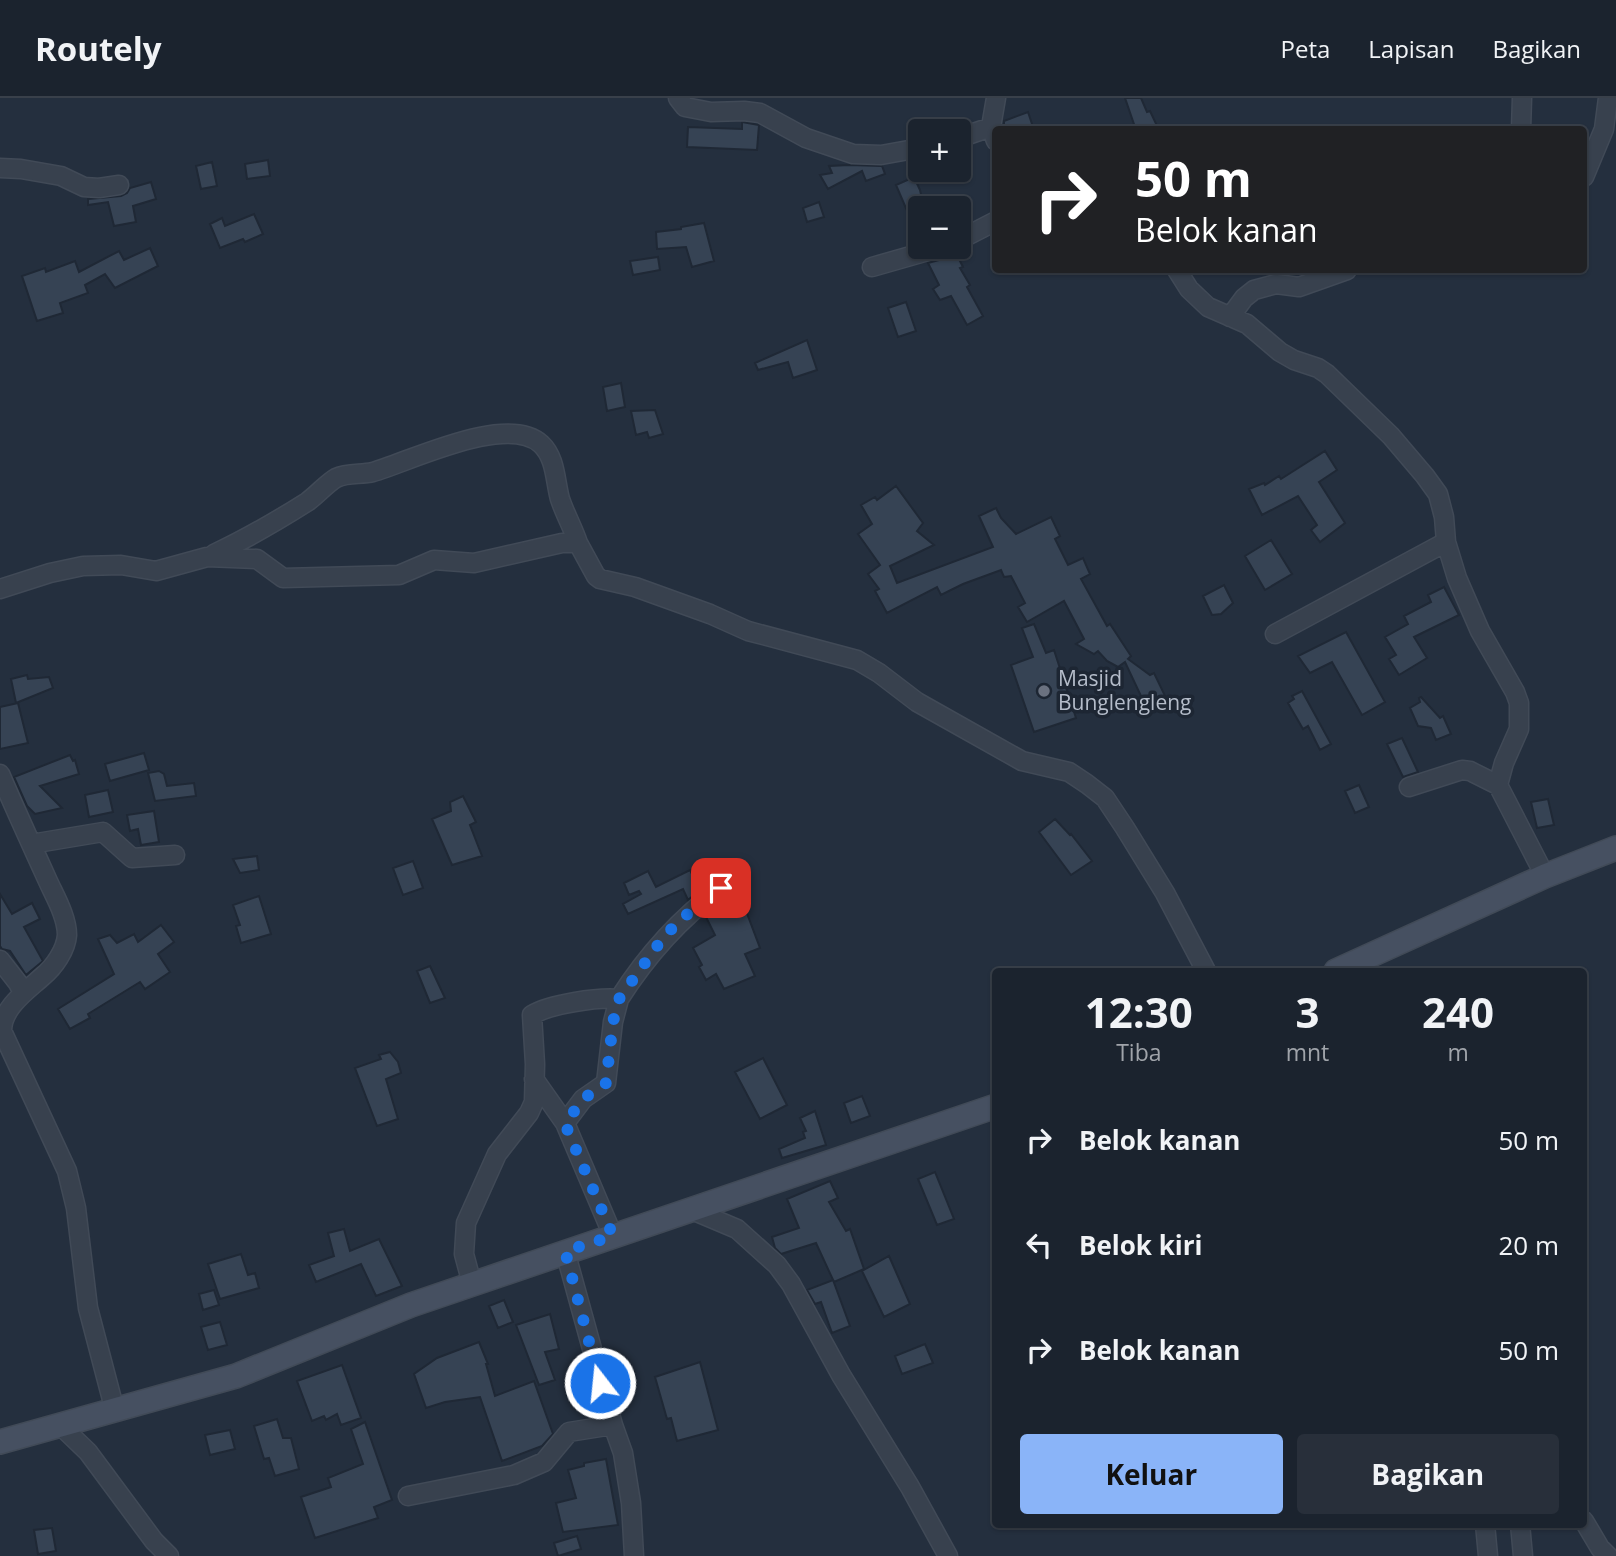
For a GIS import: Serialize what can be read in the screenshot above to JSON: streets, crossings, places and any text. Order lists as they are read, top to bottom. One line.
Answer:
{"places":["Masjid Bunglengleng"],"page":{"header":"Routely","nav":["Peta","Lapisan","Bagikan"],"map_buttons":["+","−"],"turn":["50 m","Belok kanan"],"eta":["12:30","Tiba","3","mnt","240","m"],"list":[{"name":"Belok kanan","value":"50 m"},{"name":"Belok kiri","value":"20 m"},{"name":"Belok kanan","value":"50 m"}],"buttons":["Keluar","Bagikan"]}}
